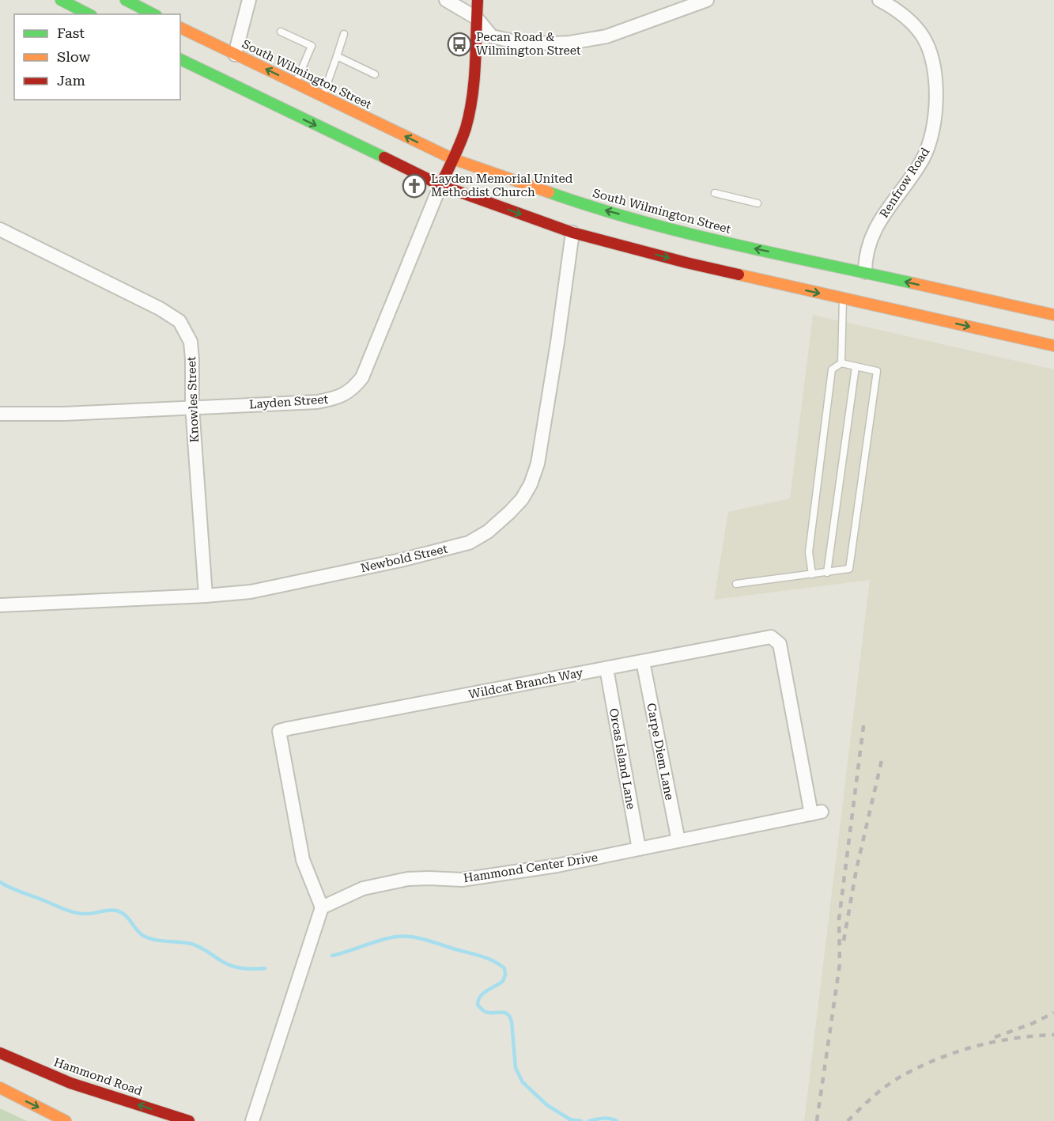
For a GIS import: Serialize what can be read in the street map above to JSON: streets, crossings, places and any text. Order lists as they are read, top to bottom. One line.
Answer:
{"streets":{"main road":["South Wilmington Street","Hammond Road"],"street":["Renfrow Road","Knowles Street","Layden Street","Newbold Street","Wildcat Branch Way","Carpe Diem Lane","Orcas Island Lane","Hammond Center Drive"]},"crossings":[["South Wilmington Street","Renfrow Road"],["Knowles Street","Layden Street"],["Knowles Street","Newbold Street"],["Wildcat Branch Way","Carpe Diem Lane"],["Wildcat Branch Way","Orcas Island Lane"],["Wildcat Branch Way","Hammond Center Drive"],["Carpe Diem Lane","Hammond Center Drive"],["Orcas Island Lane","Hammond Center Drive"]],"places":{"bus stop":["Pecan Road & Wilmington Street"],"church":["Layden Memorial United Methodist Church"]},"legend":["Fast","Slow","Jam"]}
